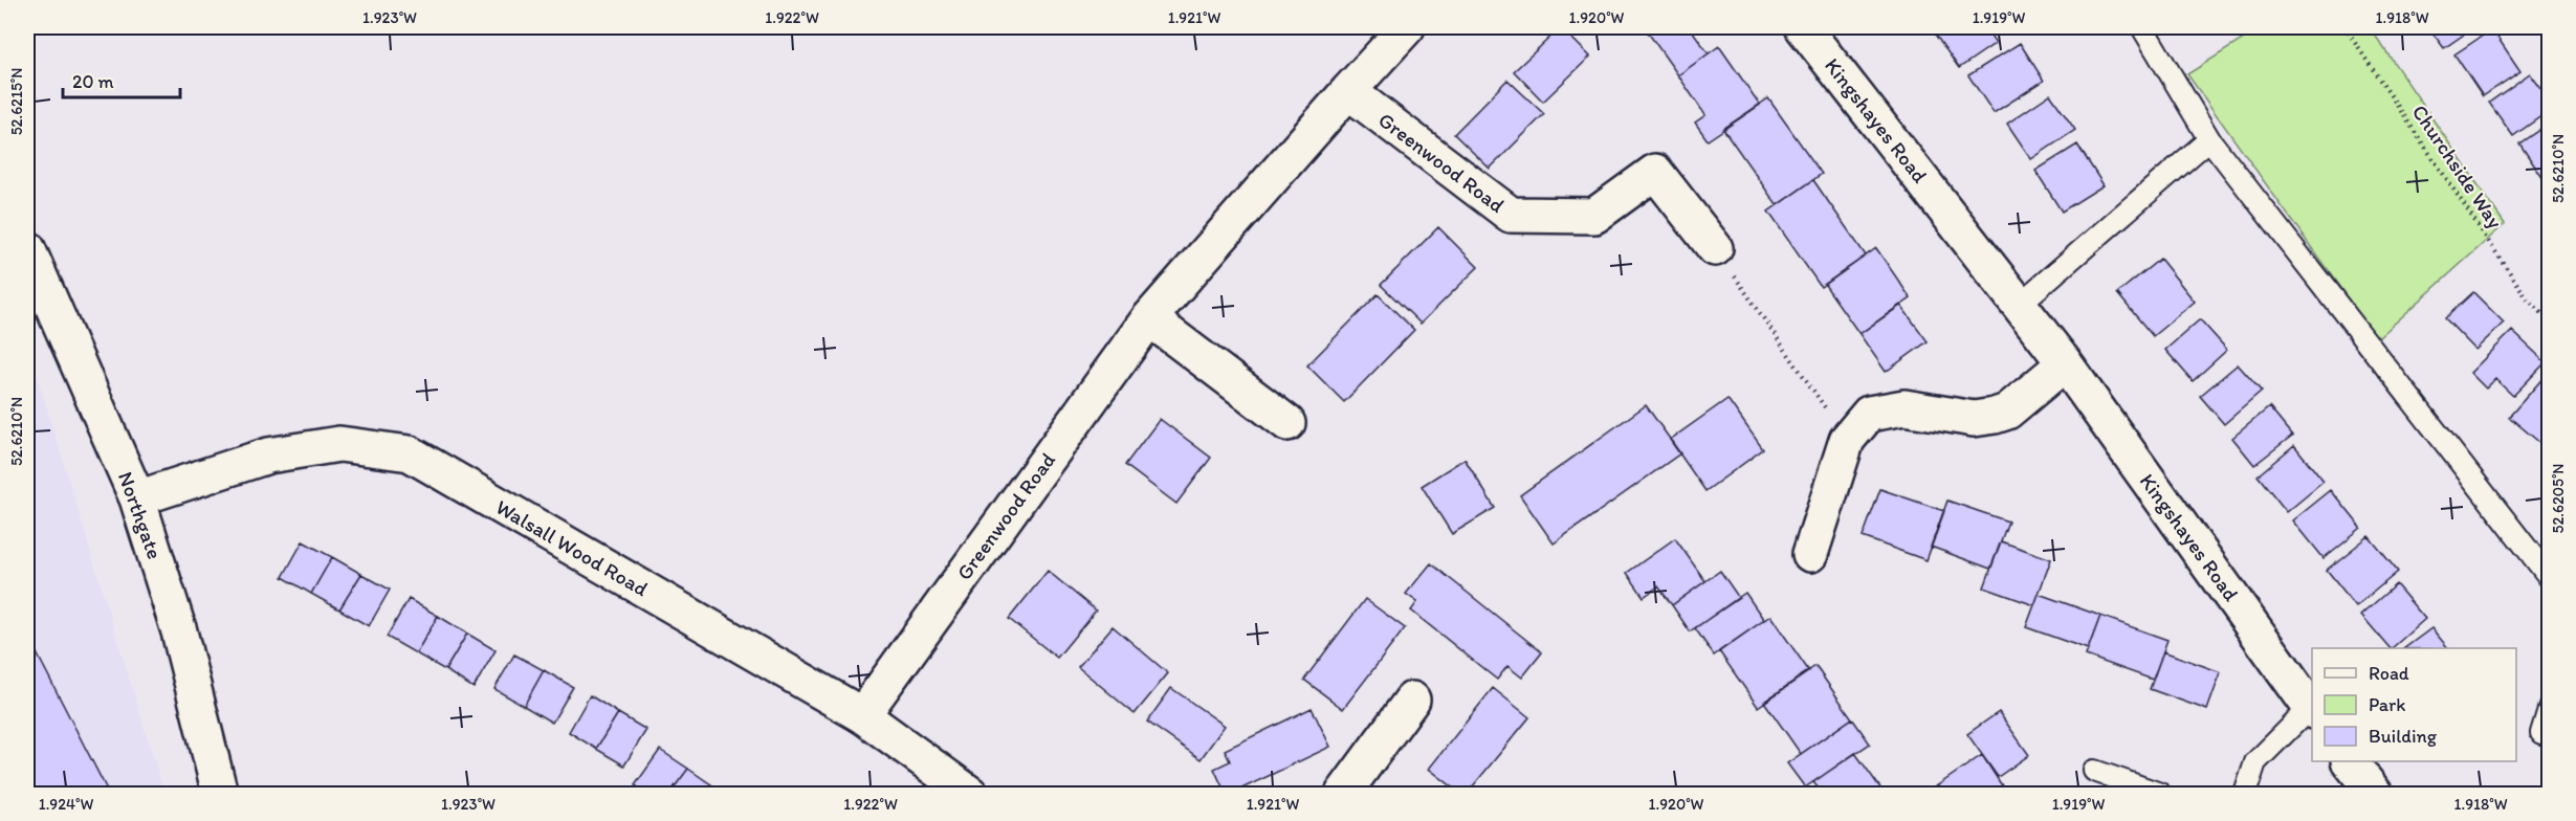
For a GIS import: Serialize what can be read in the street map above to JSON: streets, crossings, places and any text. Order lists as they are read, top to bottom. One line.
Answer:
{"streets":{"street":["Kingshayes Road","Greenwood Road","Northgate","Walsall Wood Road"],"path":["Churchside Way"]},"crossings":[["Greenwood Road","Walsall Wood Road"],["Northgate","Walsall Wood Road"]],"legend":["Road","Park","Building"],"scale_bar":"20 m","coordinates":["1.923°W","1.922°W","1.921°W","1.920°W","1.919°W","1.918°W","52.6215°N","52.6210°N","52.6205°N","1.924°W"]}
